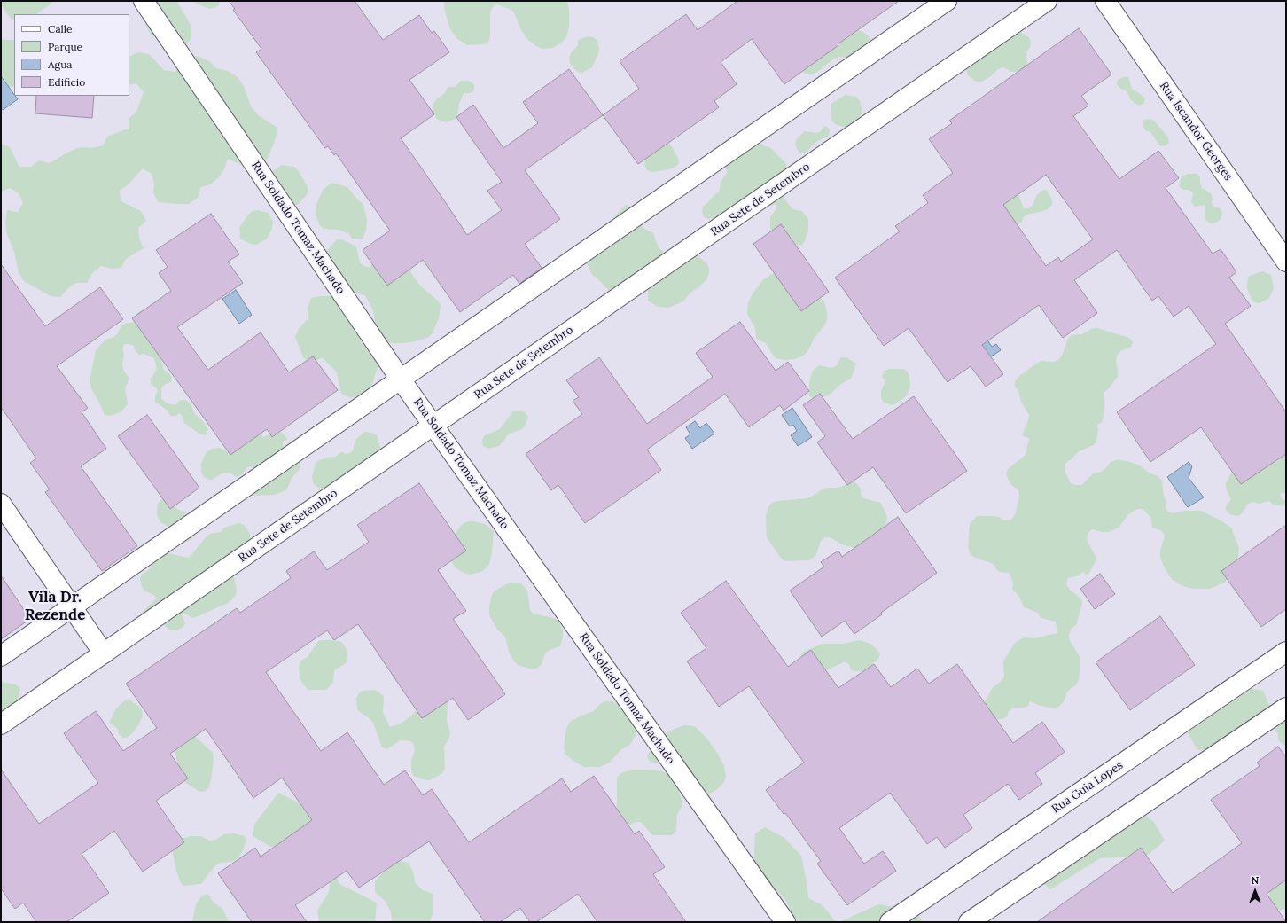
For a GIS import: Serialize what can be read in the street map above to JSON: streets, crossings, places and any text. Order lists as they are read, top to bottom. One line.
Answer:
{"streets":{"main road":["Rua Iscandor Georges","Rua Sete de Setembro","Rua Soldado Tomaz Machado","Rua Guia Lopes"]},"crossings":[["Rua Sete de Setembro","Rua Soldado Tomaz Machado"]],"districts":["Vila Dr. Rezende"],"legend":["Calle","Parque","Agua","Edificio"],"north":"top"}
